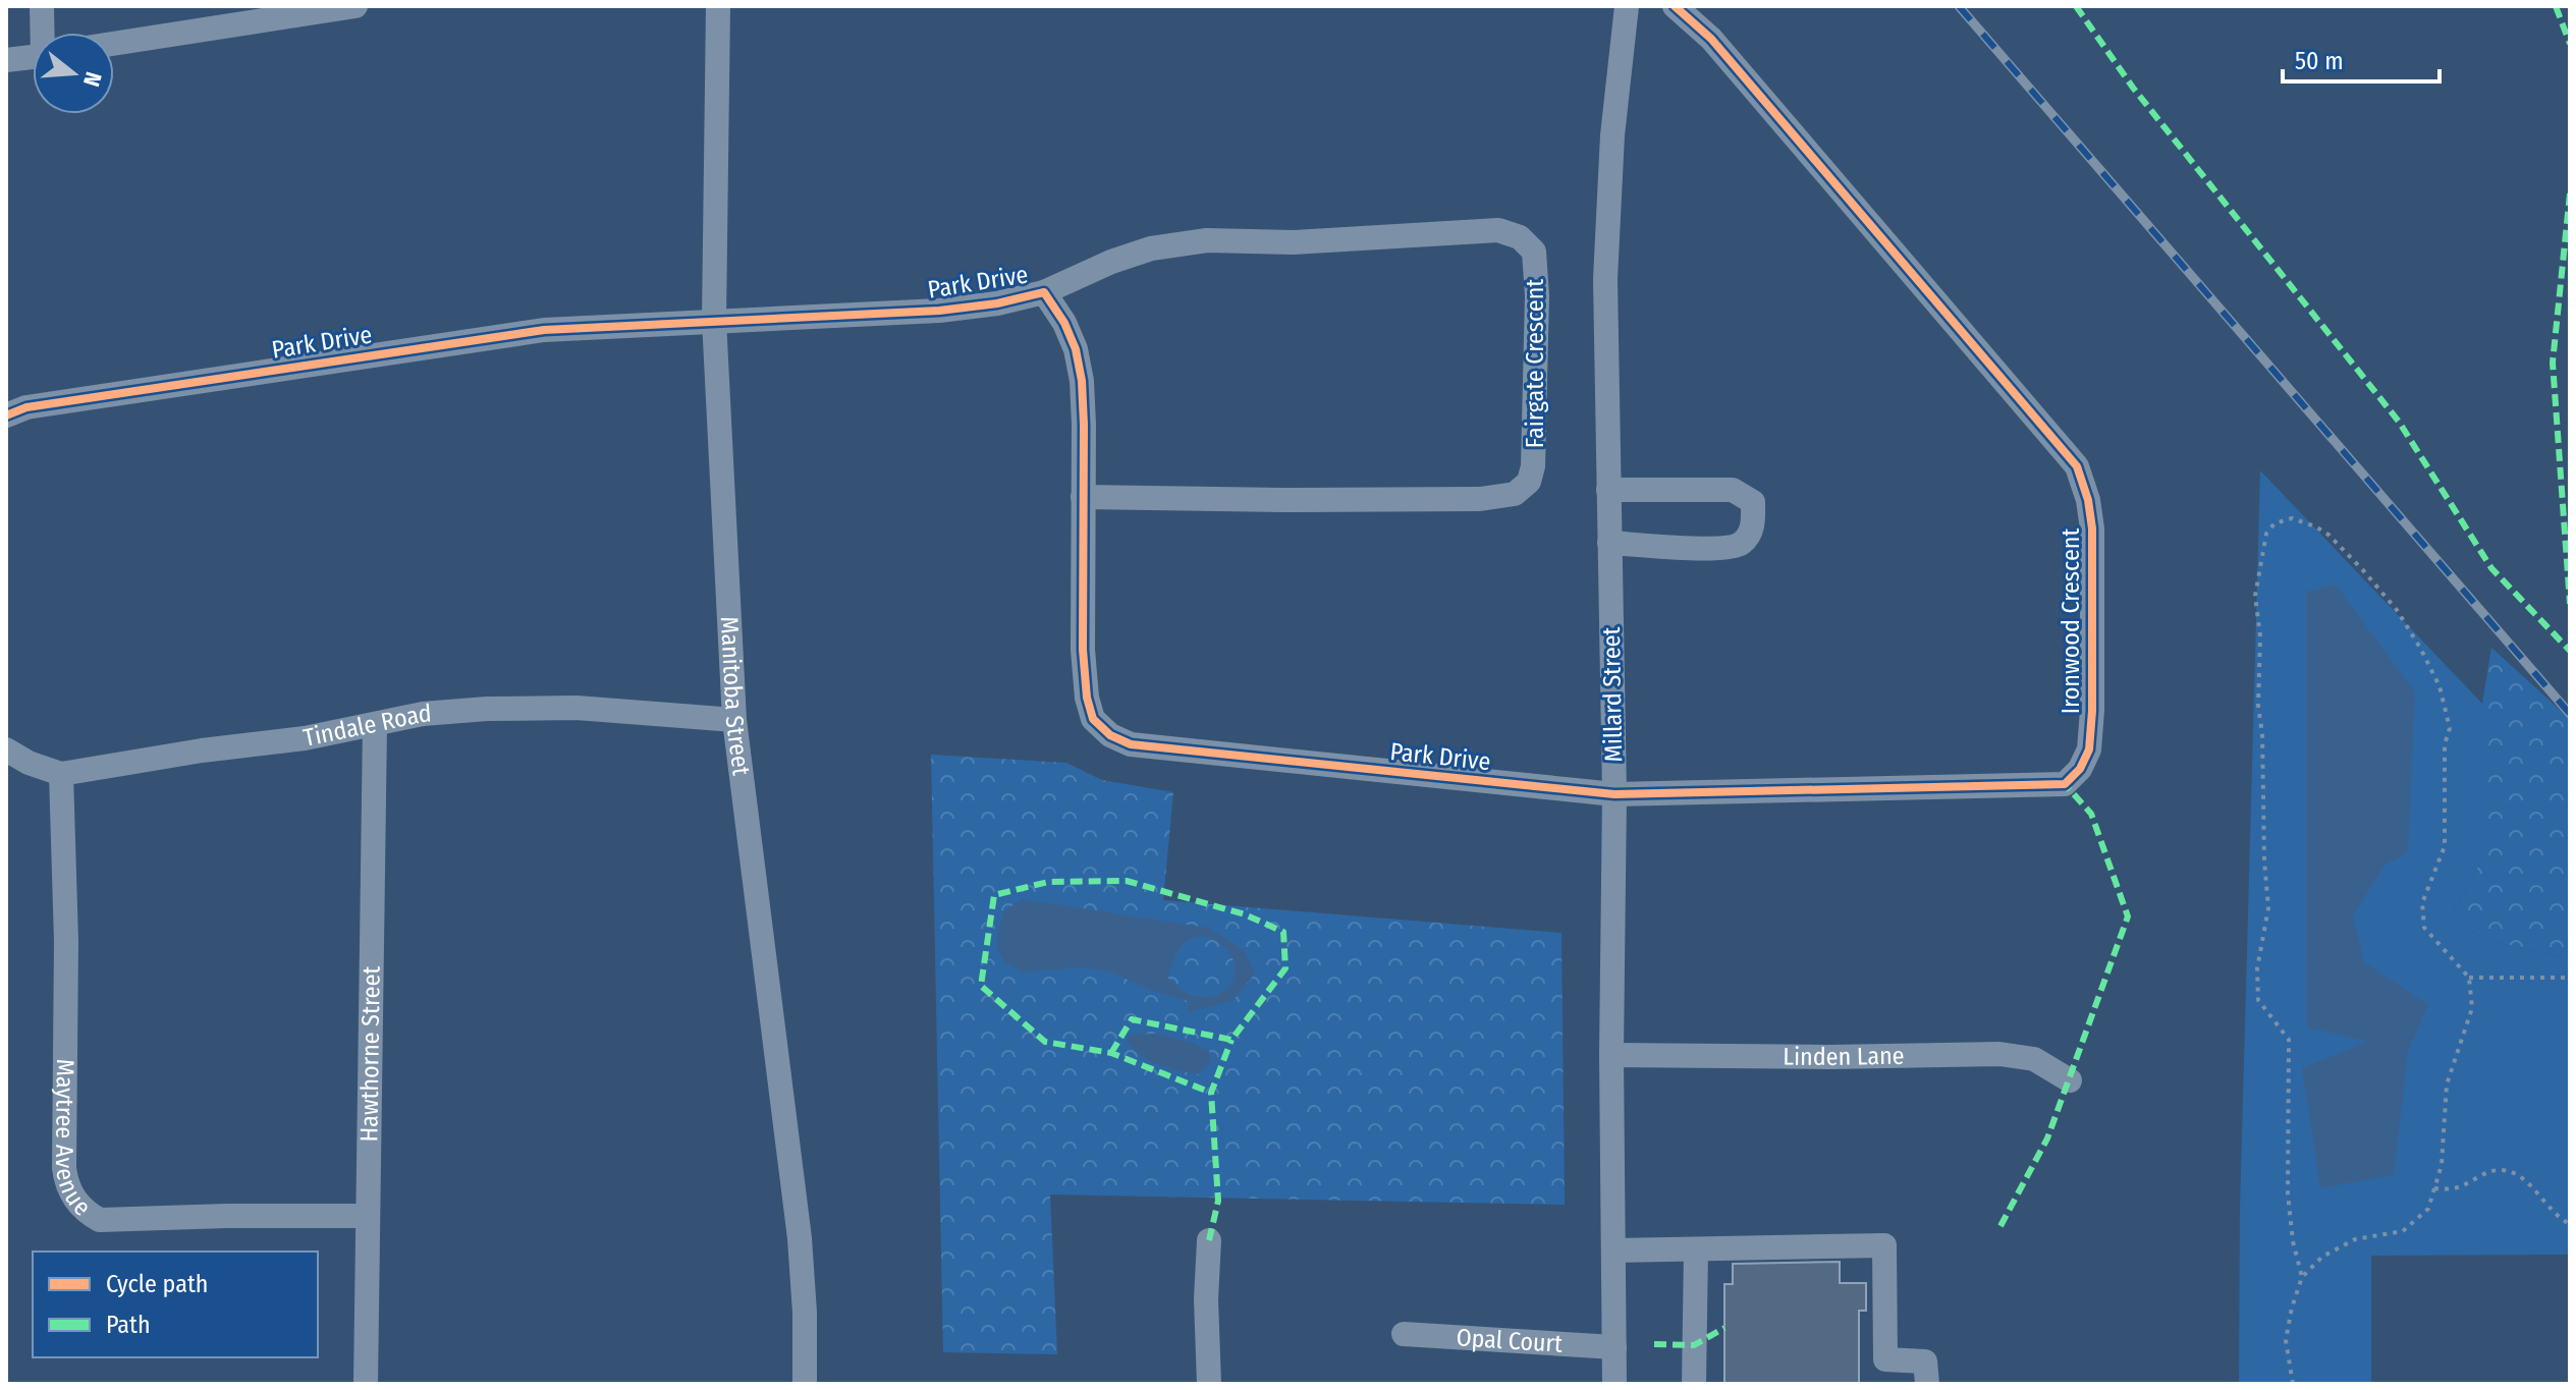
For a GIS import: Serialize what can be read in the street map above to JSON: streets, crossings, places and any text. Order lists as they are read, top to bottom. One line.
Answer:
{"streets":{"street":["Park Drive","Fairgate Crescent","Ironwood Crescent","Millard Street","Manitoba Street","Tindale Road","Hawthorne Street","Linden Lane","Maytree Avenue","Opal Court"]},"crossings":[["Park Drive","Fairgate Crescent"],["Park Drive","Ironwood Crescent"],["Park Drive","Millard Street"],["Park Drive","Manitoba Street"],["Ironwood Crescent","Millard Street"],["Millard Street","Linden Lane"],["Millard Street","Opal Court"],["Manitoba Street","Tindale Road"],["Tindale Road","Hawthorne Street"],["Tindale Road","Maytree Avenue"],["Hawthorne Street","Maytree Avenue"]],"legend":["Cycle path","Path"],"scale_bar":"50 m","north":"right"}
